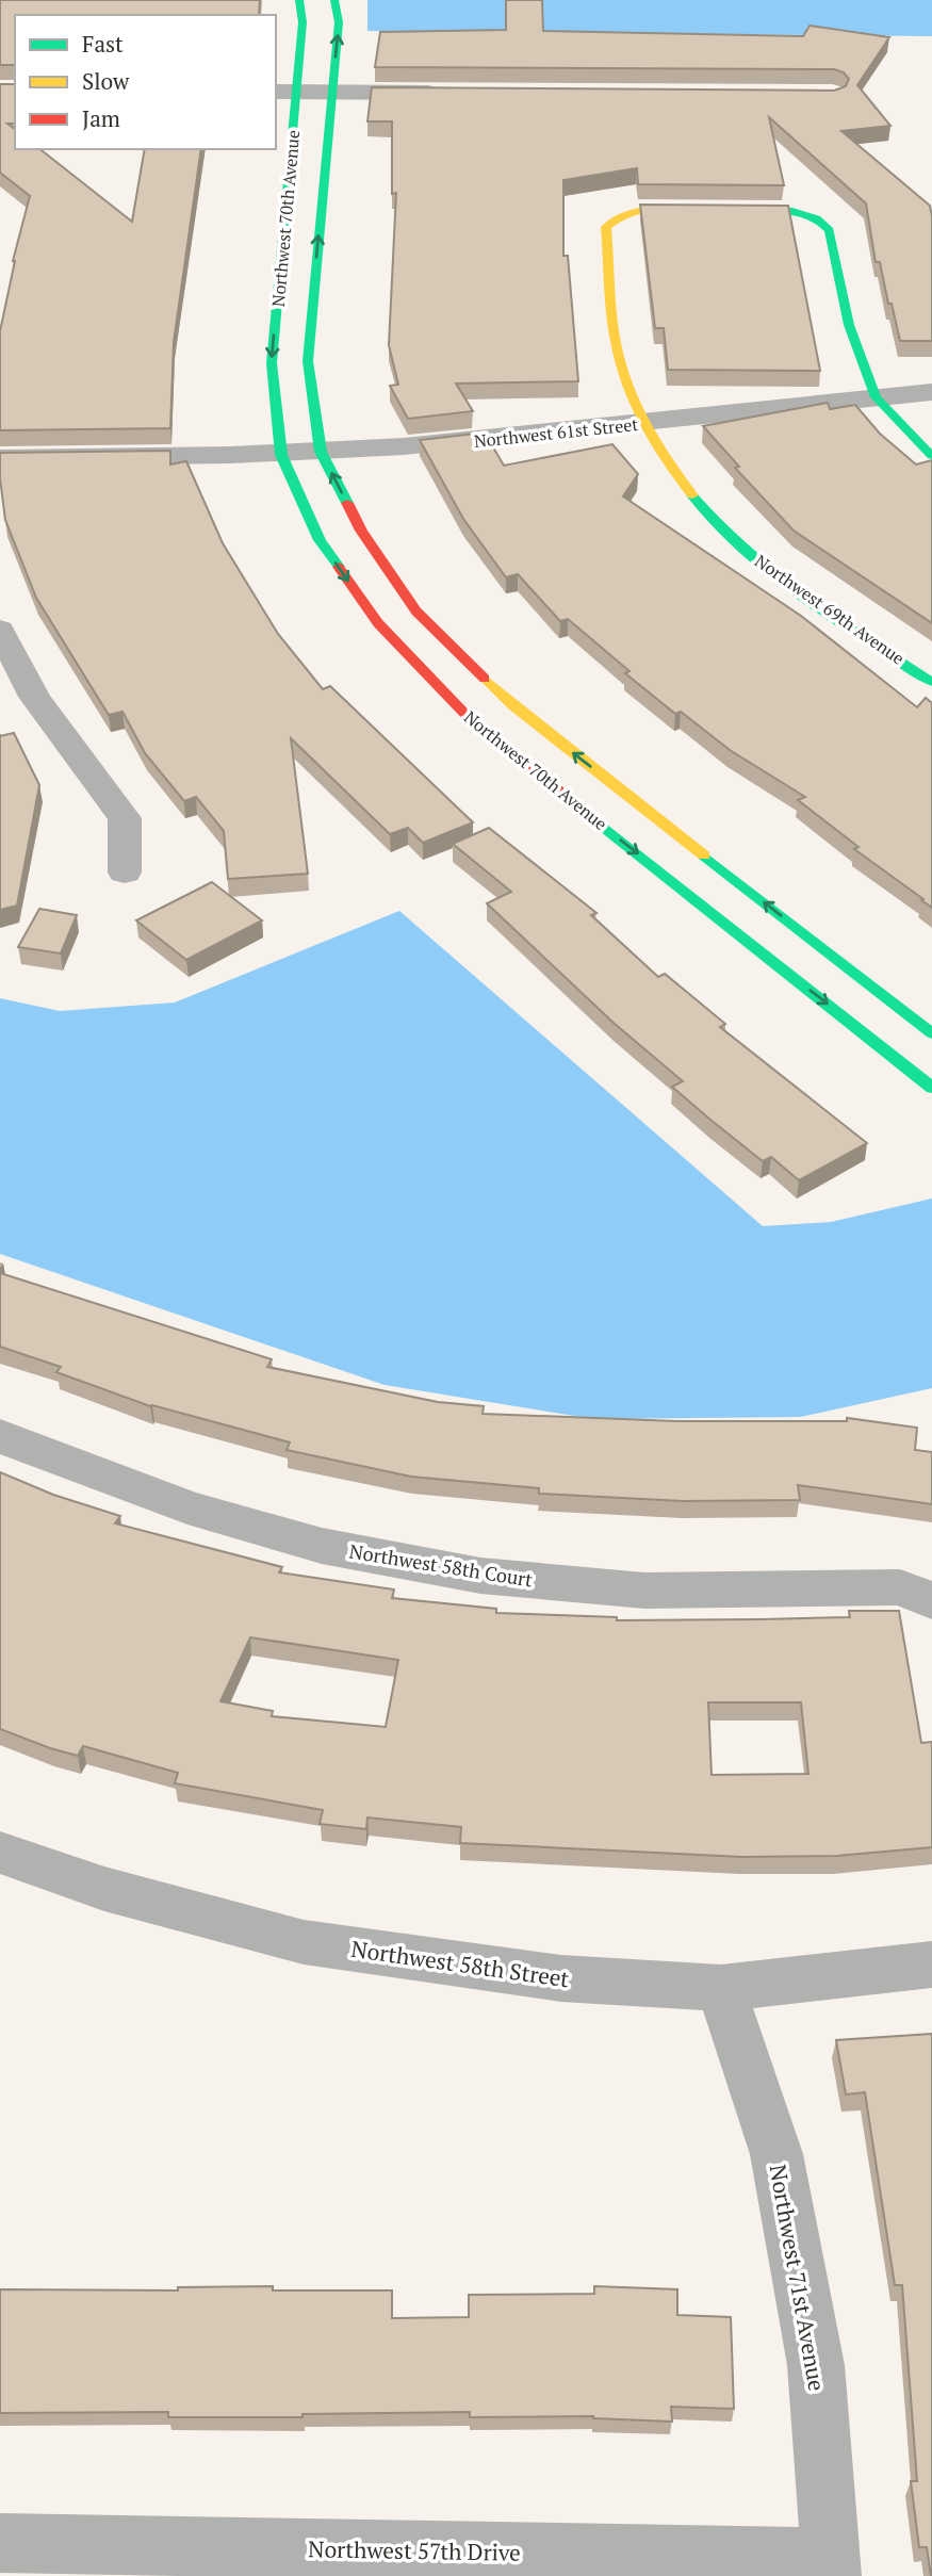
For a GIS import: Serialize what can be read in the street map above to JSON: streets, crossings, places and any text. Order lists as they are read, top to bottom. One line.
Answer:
{"streets":{"street":["Northwest 70th Avenue","Northwest 61st Street","Northwest 69th Avenue","Northwest 58th Court","Northwest 58th Street","Northwest 71st Avenue","Northwest 57th Drive"]},"crossings":[["Northwest 70th Avenue","Northwest 61st Street"],["Northwest 61st Street","Northwest 69th Avenue"],["Northwest 58th Street","Northwest 71st Avenue"],["Northwest 71st Avenue","Northwest 57th Drive"]],"legend":["Fast","Slow","Jam"]}
